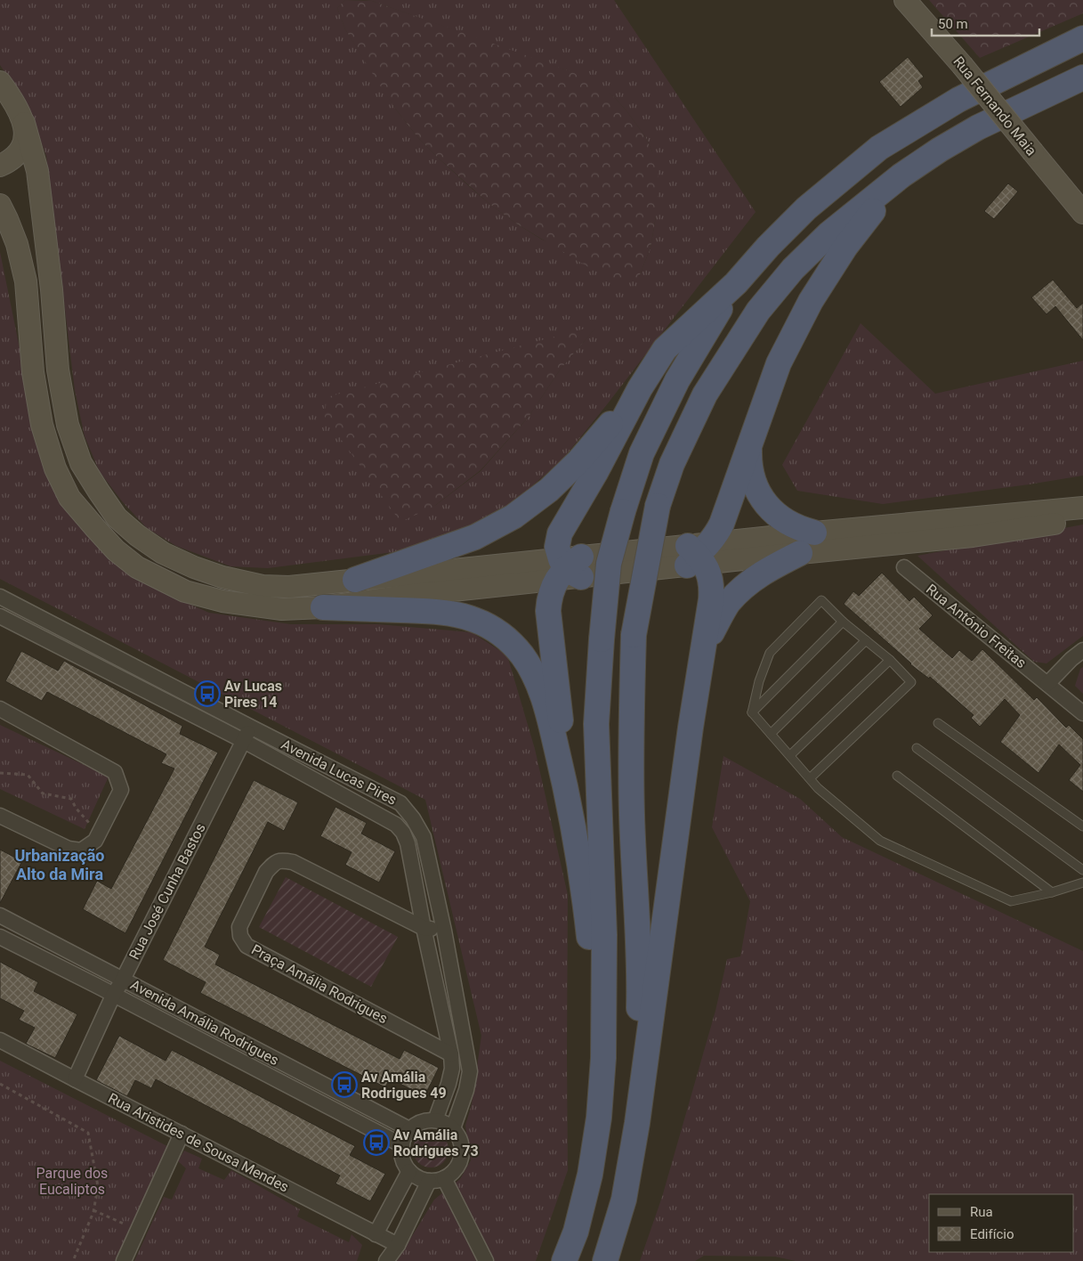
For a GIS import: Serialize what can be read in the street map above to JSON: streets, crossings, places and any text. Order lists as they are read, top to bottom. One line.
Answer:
{"streets":{"main road":["Rua Fernando Maia"],"street":["Rua António Freitas","Avenida Lucas Pires","Rua José Cunha Bastos","Praça Amália Rodrigues","Avenida Amália Rodrigues","Rua Aristides de Sousa Mendes"]},"crossings":[["Avenida Lucas Pires","Rua José Cunha Bastos"],["Avenida Lucas Pires","Praça Amália Rodrigues"],["Avenida Lucas Pires","Avenida Amália Rodrigues"],["Rua José Cunha Bastos","Avenida Amália Rodrigues"],["Rua José Cunha Bastos","Rua Aristides de Sousa Mendes"]],"districts":["Urbanização Alto da Mira"],"parks":["Parque dos Eucaliptos"],"places":{"bus stop":["Av Lucas Pires 14","Av Amália Rodrigues 49","Av Amália Rodrigues 73"]},"legend":["Rua","Edifício"],"scale_bar":"50 m"}
